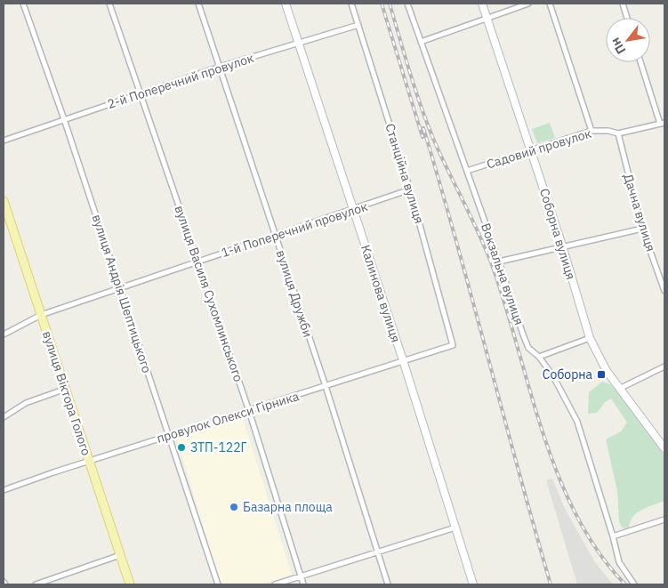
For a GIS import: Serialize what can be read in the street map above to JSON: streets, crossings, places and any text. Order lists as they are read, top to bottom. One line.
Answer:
{"streets":{"main road":["вулиця Віктора Голого"],"street":["2-й Поперечний провулок","Садовий провулок","Станційна вулиця","Дачна вулиця","1-й Поперечний провулок","Соборна вулиця","Вокзальна вулиця","вулиця Андрія Шептицького","вулиця Василя Сухомлинського","вулиця Дружби","Калинова вулиця","провулок Олекси Гірника"]},"crossings":[["2-й Поперечний провулок","Станційна вулиця"],["2-й Поперечний провулок","вулиця Андрія Шептицького"],["2-й Поперечний провулок","вулиця Василя Сухомлинського"],["2-й Поперечний провулок","вулиця Дружби"],["2-й Поперечний провулок","Калинова вулиця"],["Садовий провулок","Дачна вулиця"],["Садовий провулок","Соборна вулиця"],["Садовий провулок","Вокзальна вулиця"],["Станційна вулиця","1-й Поперечний провулок"],["Станційна вулиця","провулок Олекси Гірника"],["1-й Поперечний провулок","вулиця Андрія Шептицького"],["1-й Поперечний провулок","вулиця Василя Сухомлинського"],["1-й Поперечний провулок","вулиця Дружби"],["1-й Поперечний провулок","Калинова вулиця"],["1-й Поперечний провулок","вулиця Віктора Голого"],["вулиця Андрія Шептицького","провулок Олекси Гірника"],["вулиця Василя Сухомлинського","провулок Олекси Гірника"],["вулиця Дружби","провулок Олекси Гірника"],["Калинова вулиця","провулок Олекси Гірника"],["вулиця Віктора Голого","провулок Олекси Гірника"]],"places":{"transit":["Соборна"],"other":["ЗТП-122Г","Базарна площа"]},"north":"bottom left"}
